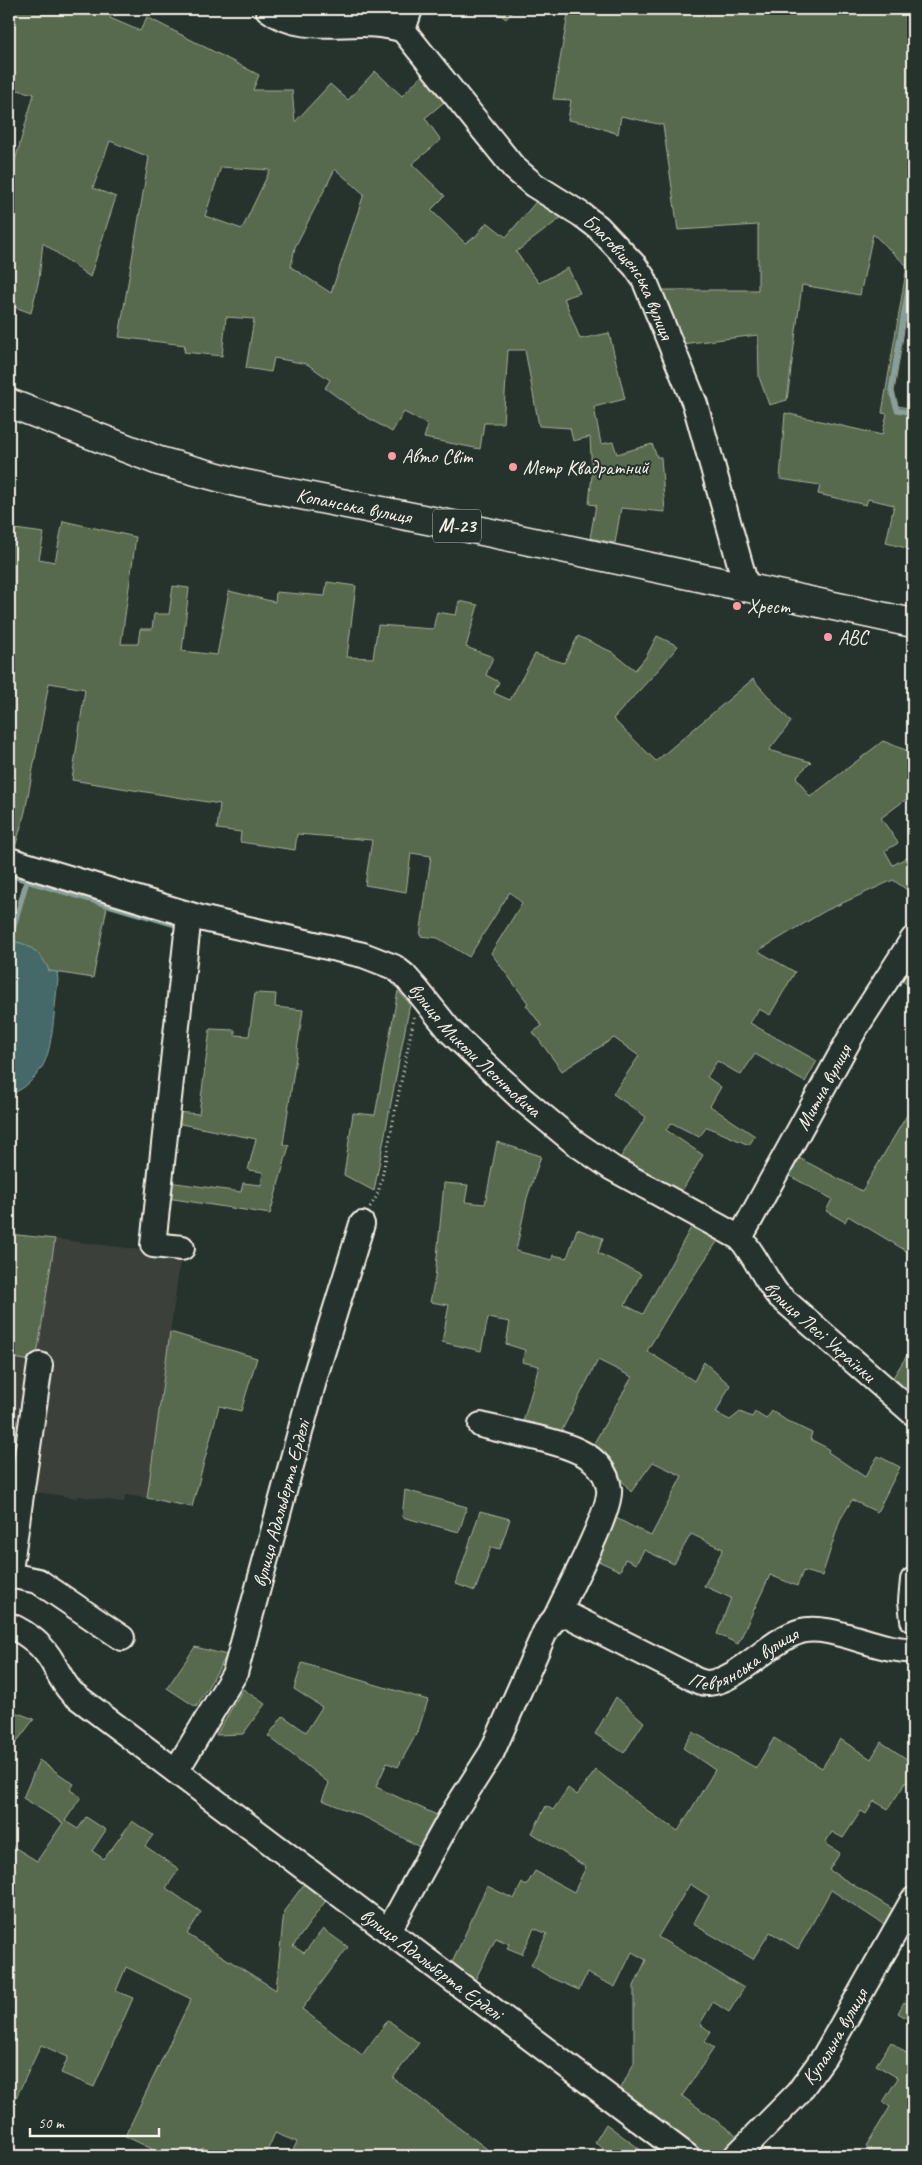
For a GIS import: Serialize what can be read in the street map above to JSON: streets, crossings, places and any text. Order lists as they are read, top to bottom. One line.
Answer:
{"streets":{"highway":["Копанська вулиця","М-23"],"street":["Благовіщенська вулиця","вулиця Миколи Леонтовича","Митна вулиця","вулиця Лесі Українки","вулиця Адальберта Ерделі","Певрянська вулиця","Купальна вулиця"]},"crossings":[["Благовіщенська вулиця","Копанська вулиця"],["вулиця Миколи Леонтовича","Митна вулиця"],["вулиця Миколи Леонтовича","вулиця Лесі Українки"],["Митна вулиця","вулиця Лесі Українки"]],"places":["Авто Світ","Метр Квадратний","Хрест","ABC"],"scale_bar":"50 m"}
